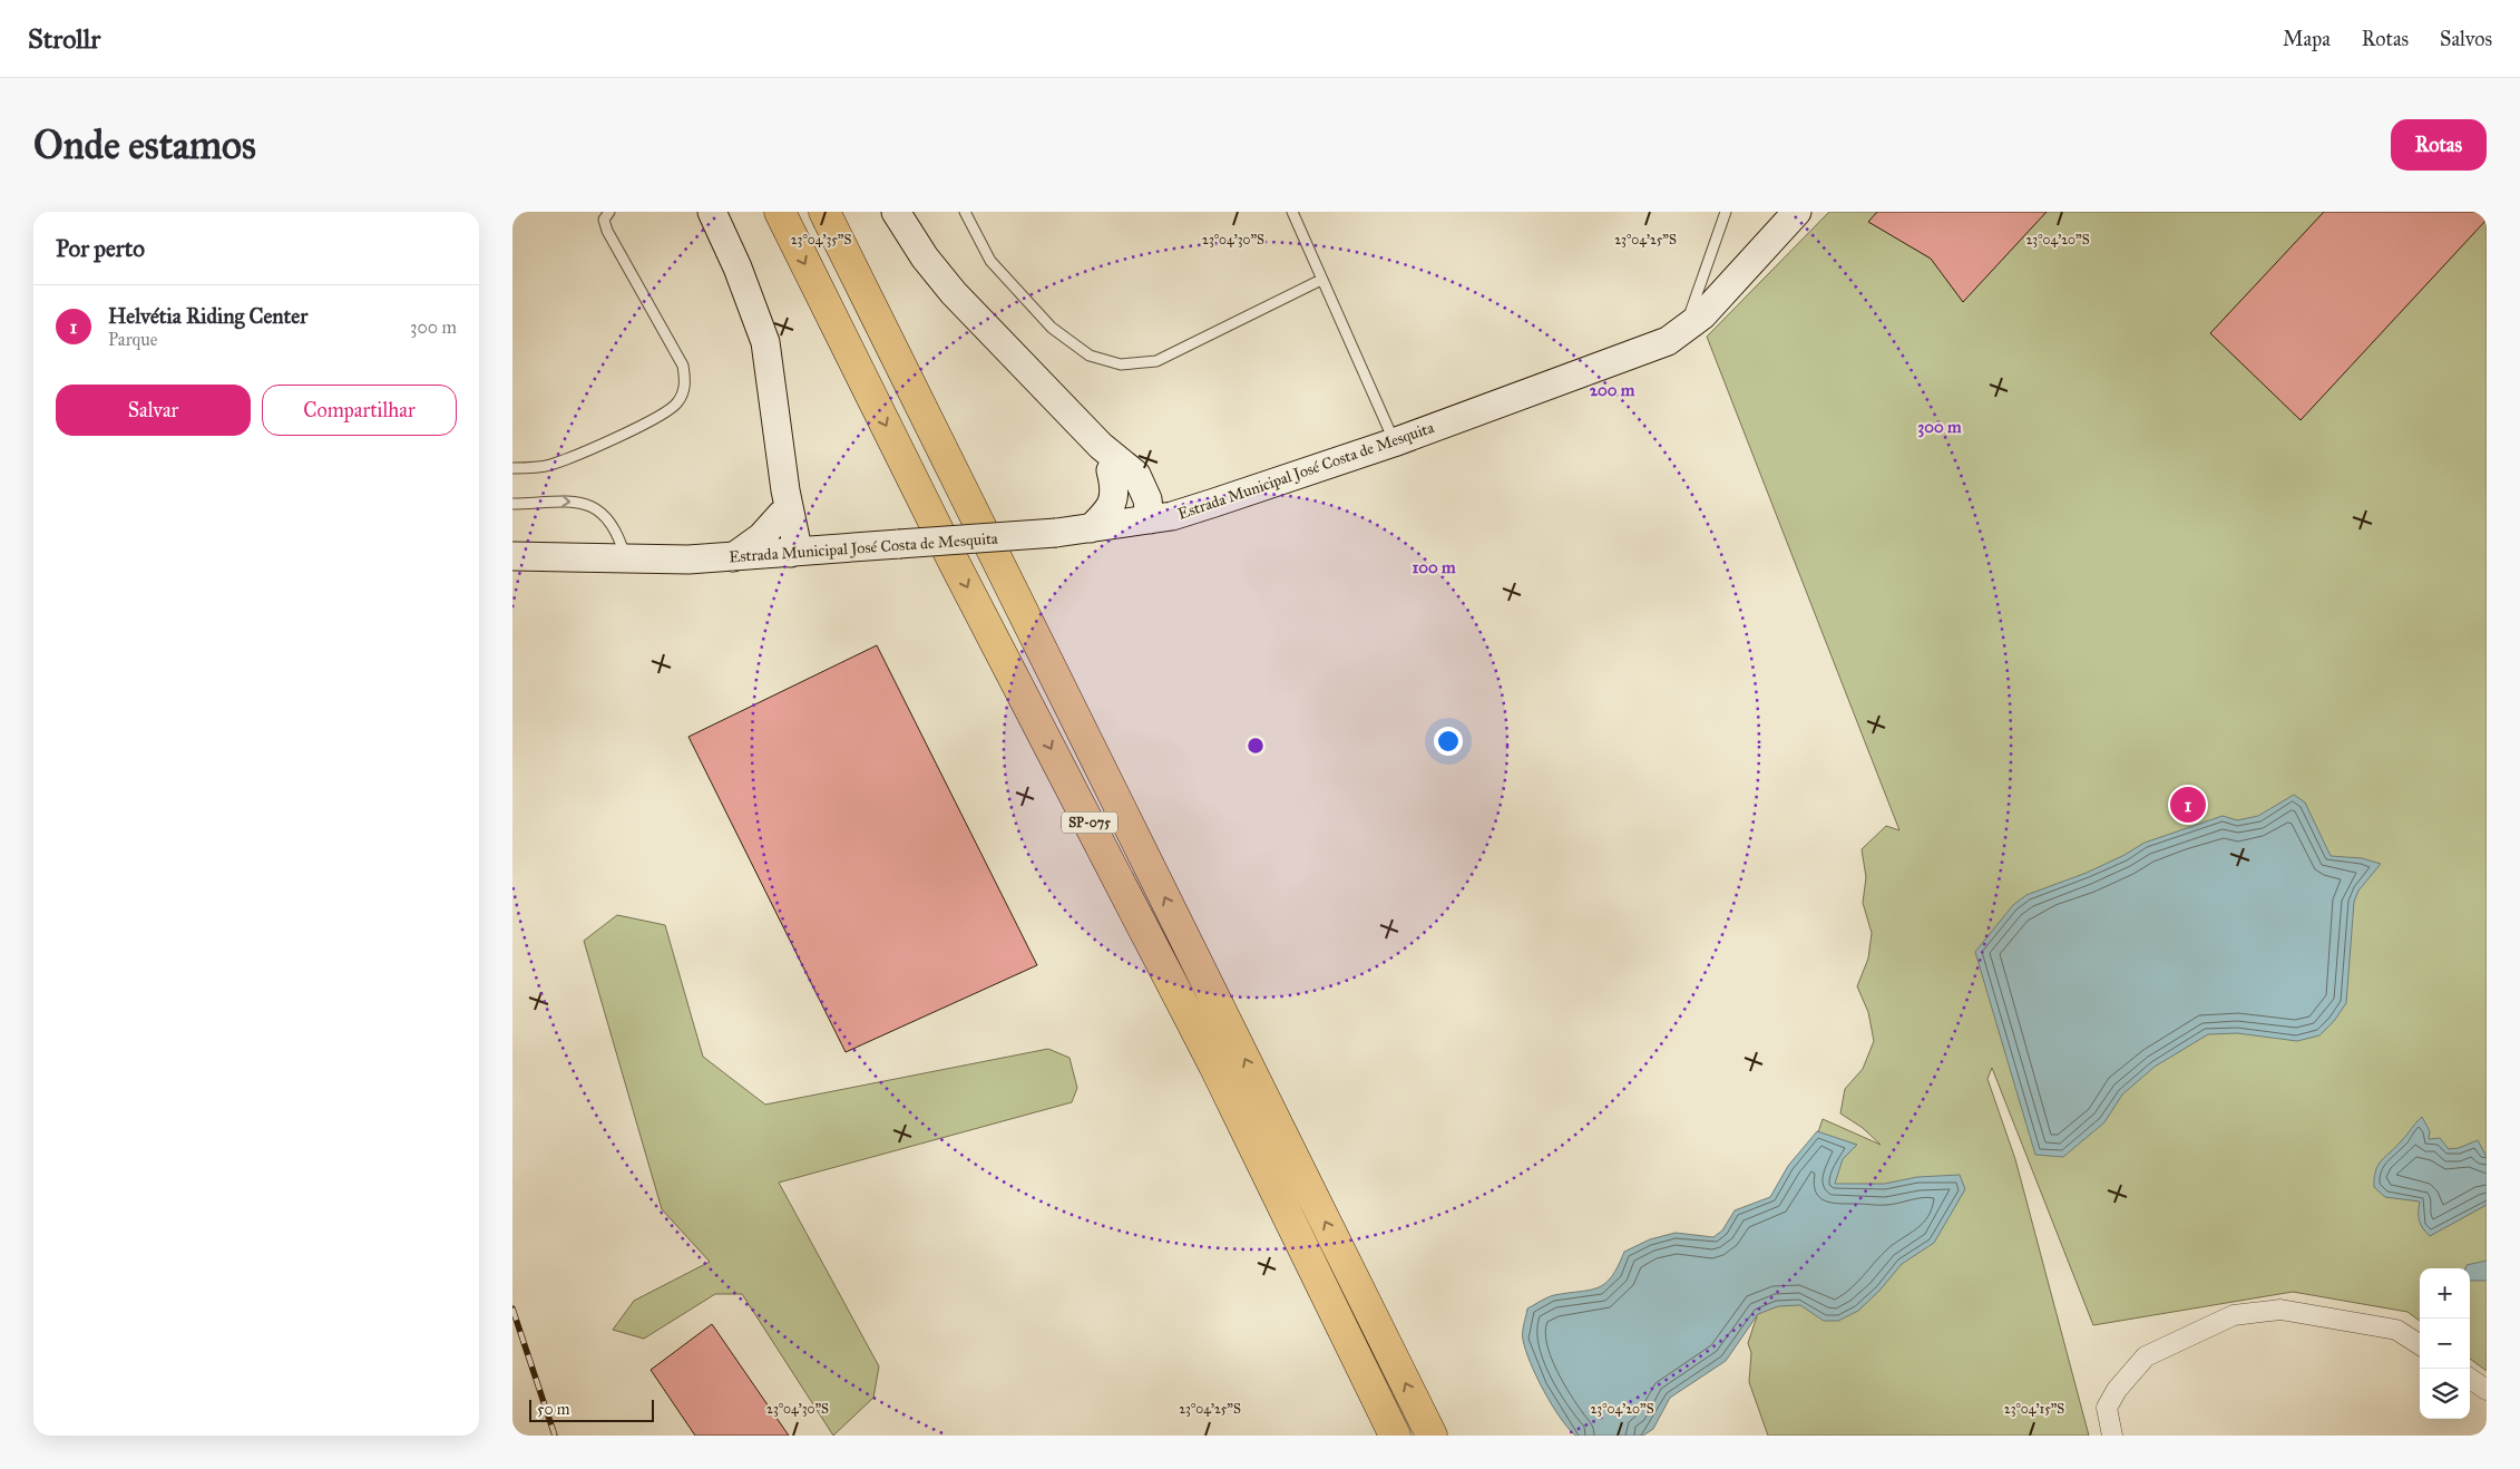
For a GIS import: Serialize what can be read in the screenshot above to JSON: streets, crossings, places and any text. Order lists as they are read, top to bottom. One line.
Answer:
{"streets":{"highway":["SP-075"],"main road":["Estrada Municipal José Costa de Mesquita"]},"scale_bar":"50 m","page":{"header":"Strollr","nav":["Mapa","Rotas","Salvos"],"buttons":["Rotas",["Salvar","Compartilhar"]],"title":"Onde estamos","heading":"Por perto","list":[{"mark":"1","name":"Helvétia Riding Center","note":"Parque","value":"300 m"}],"pins":"1","map_buttons":["+","−"],"scale":"50 m"},"coordinates":["23°04'30\"S","23°04'25\"S","23°04'20\"S","23°04'35\"S","23°04'15\"S"],"rings":["200 m","300 m","100 m"]}
